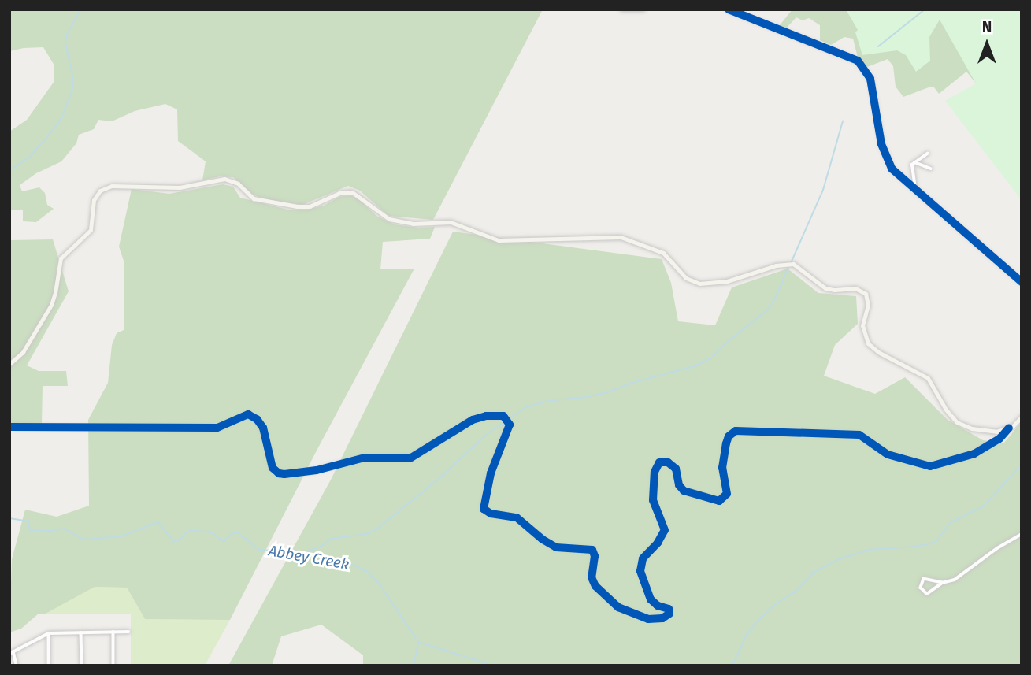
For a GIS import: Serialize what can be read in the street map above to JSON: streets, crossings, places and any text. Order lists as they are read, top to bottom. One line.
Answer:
{"water":["Abbey Creek"],"north":"top"}
